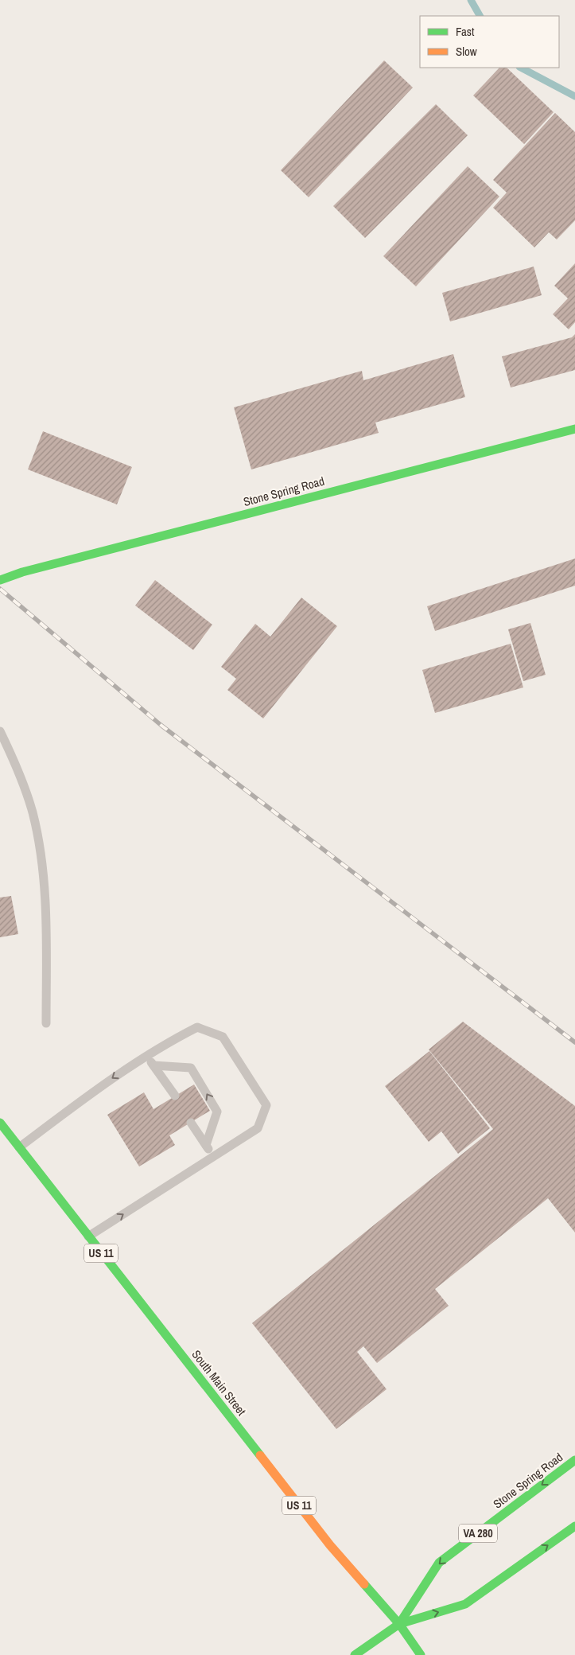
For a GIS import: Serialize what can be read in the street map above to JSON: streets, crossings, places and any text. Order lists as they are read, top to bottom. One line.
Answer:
{"streets":{"main road":["Stone Spring Road","US 11","South Main Street","VA 280"]},"crossings":[["Stone Spring Road","South Main Street"]],"legend":["Fast","Slow"]}
